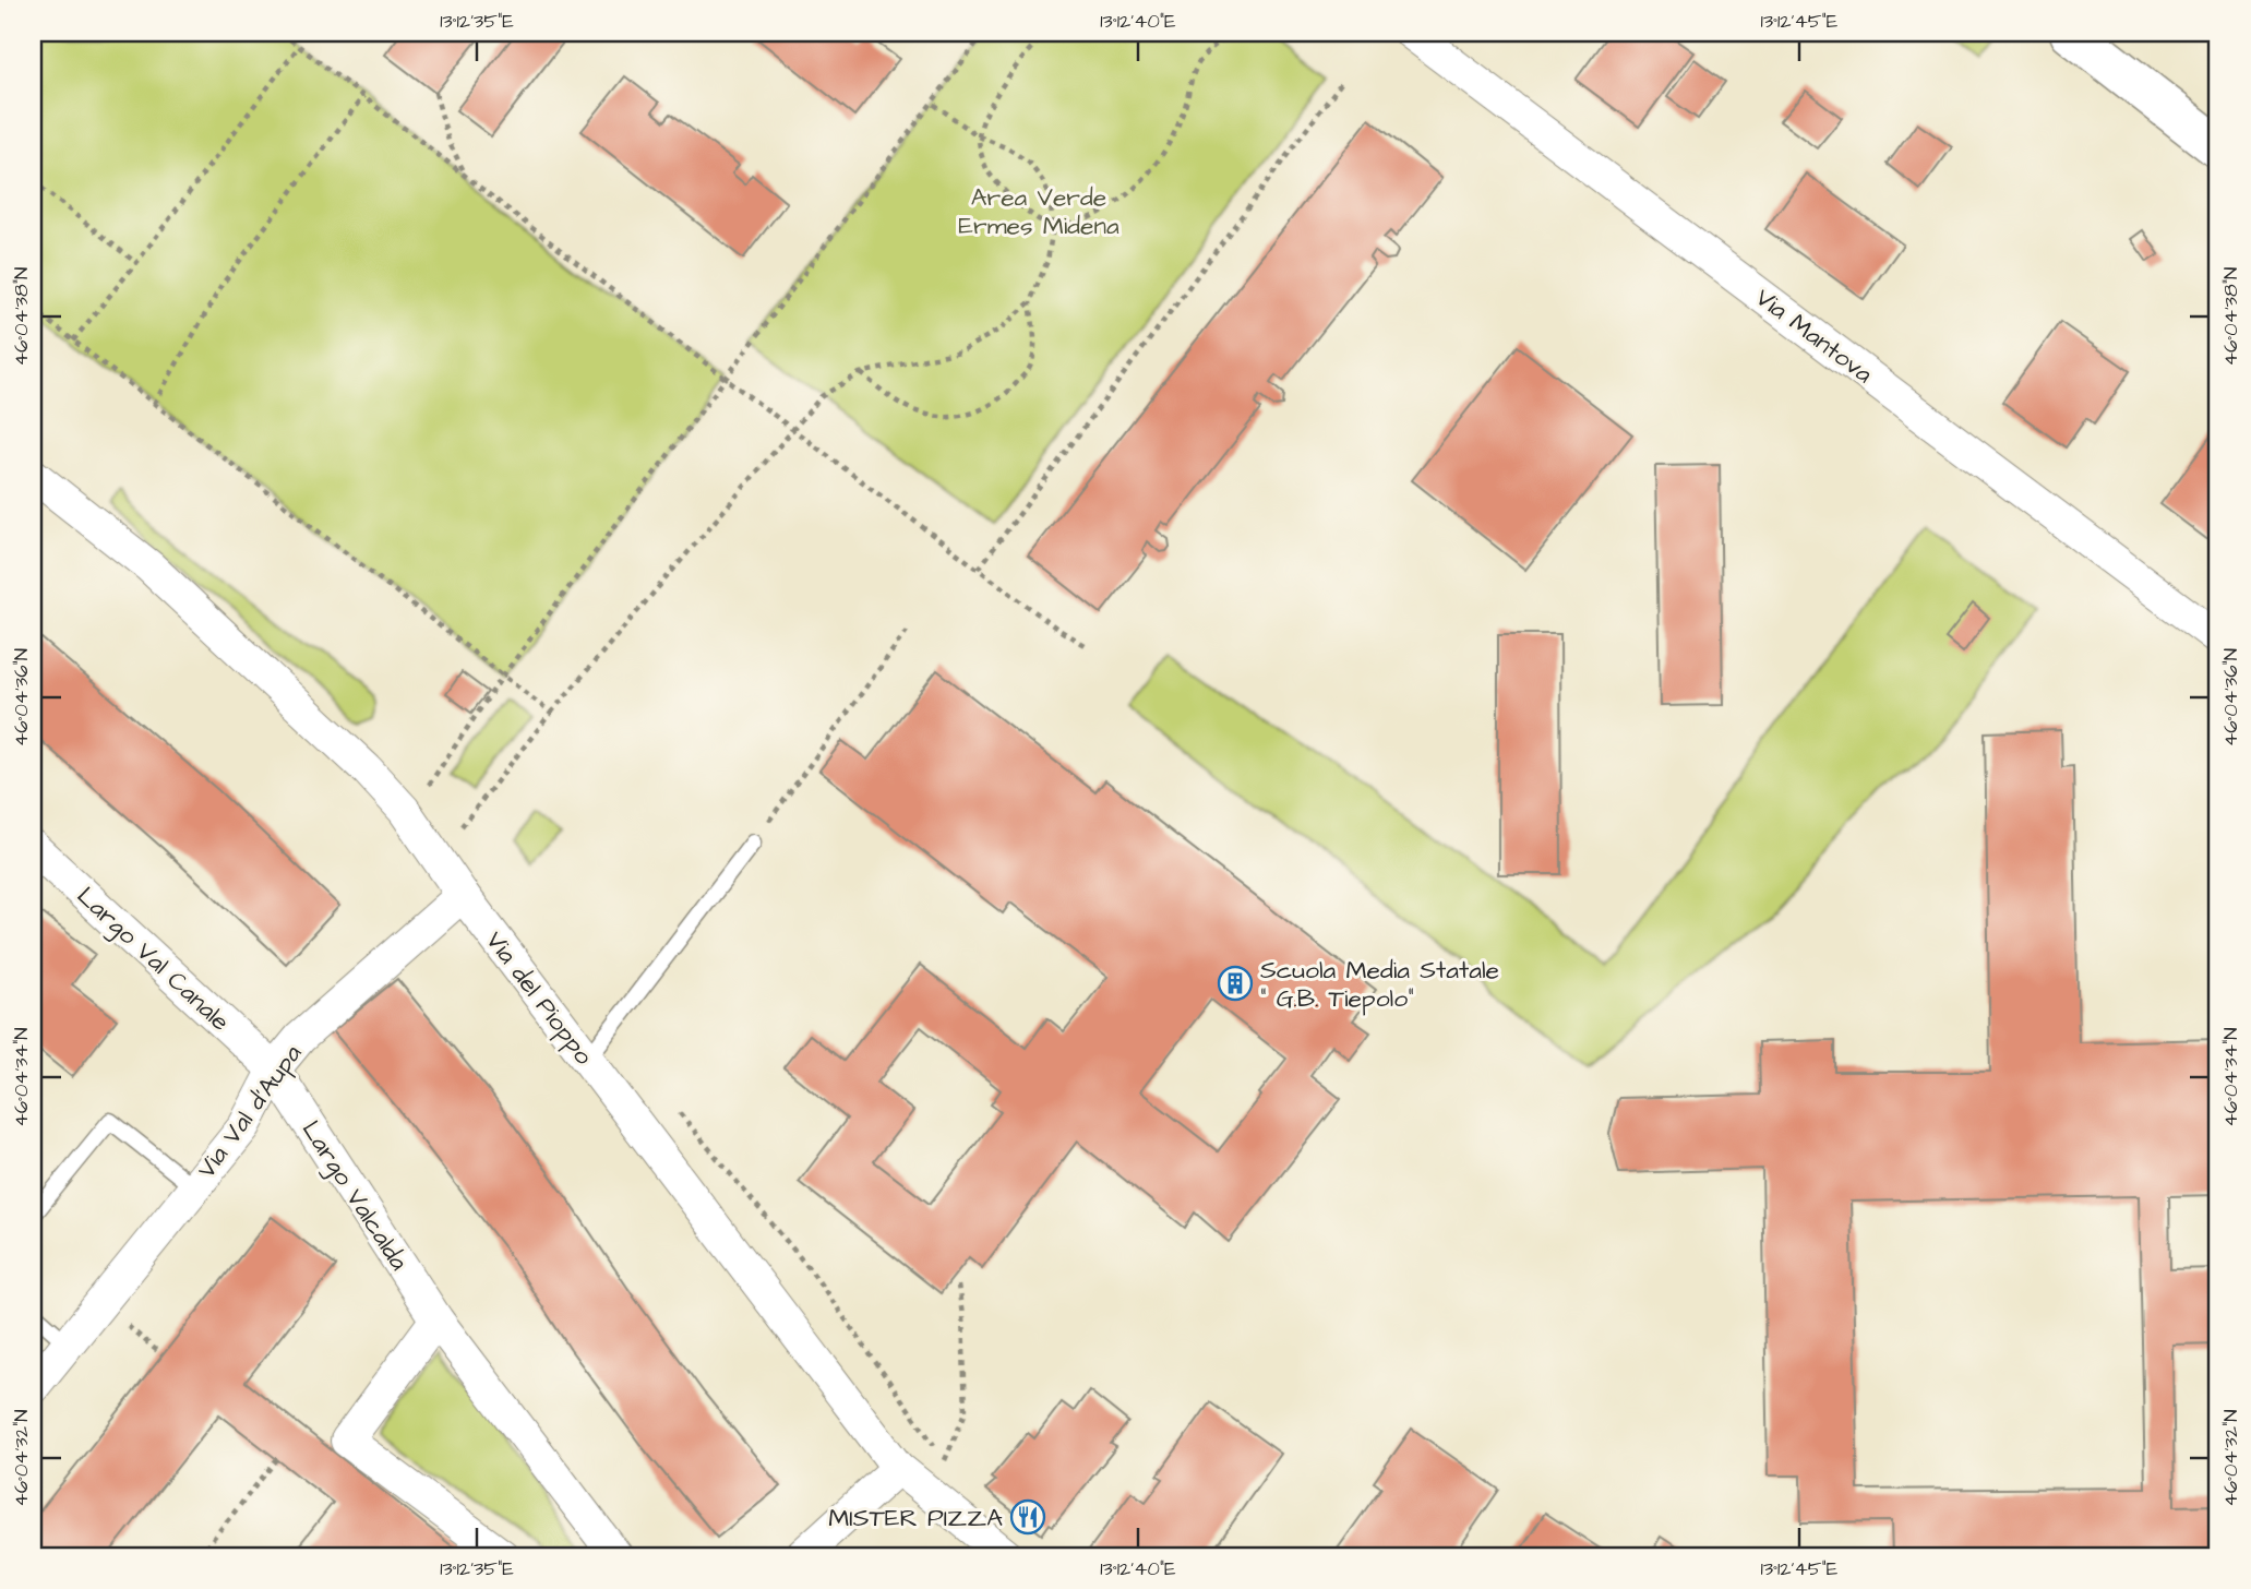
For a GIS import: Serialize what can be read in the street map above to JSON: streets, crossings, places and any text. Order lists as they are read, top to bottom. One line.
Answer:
{"streets":{"street":["Via Mantova","Largo Val Canale","Via del Pioppo","Via Val d'Aupa","Largo Valcalda"]},"crossings":[["Largo Val Canale","Via Val d'Aupa"],["Largo Val Canale","Largo Valcalda"],["Via del Pioppo","Via Val d'Aupa"],["Via Val d'Aupa","Largo Valcalda"]],"parks":["Area Verde Ermes Midena"],"places":{"building":["Scuola Media Statale \" G.B. Tiepolo\""],"restaurant":["MISTER PIZZA"]},"coordinates":["13°12'35\"E","13°12'40\"E","13°12'45\"E","46°04'38\"N","46°04'36\"N","46°04'34\"N","46°04'32\"N"]}
